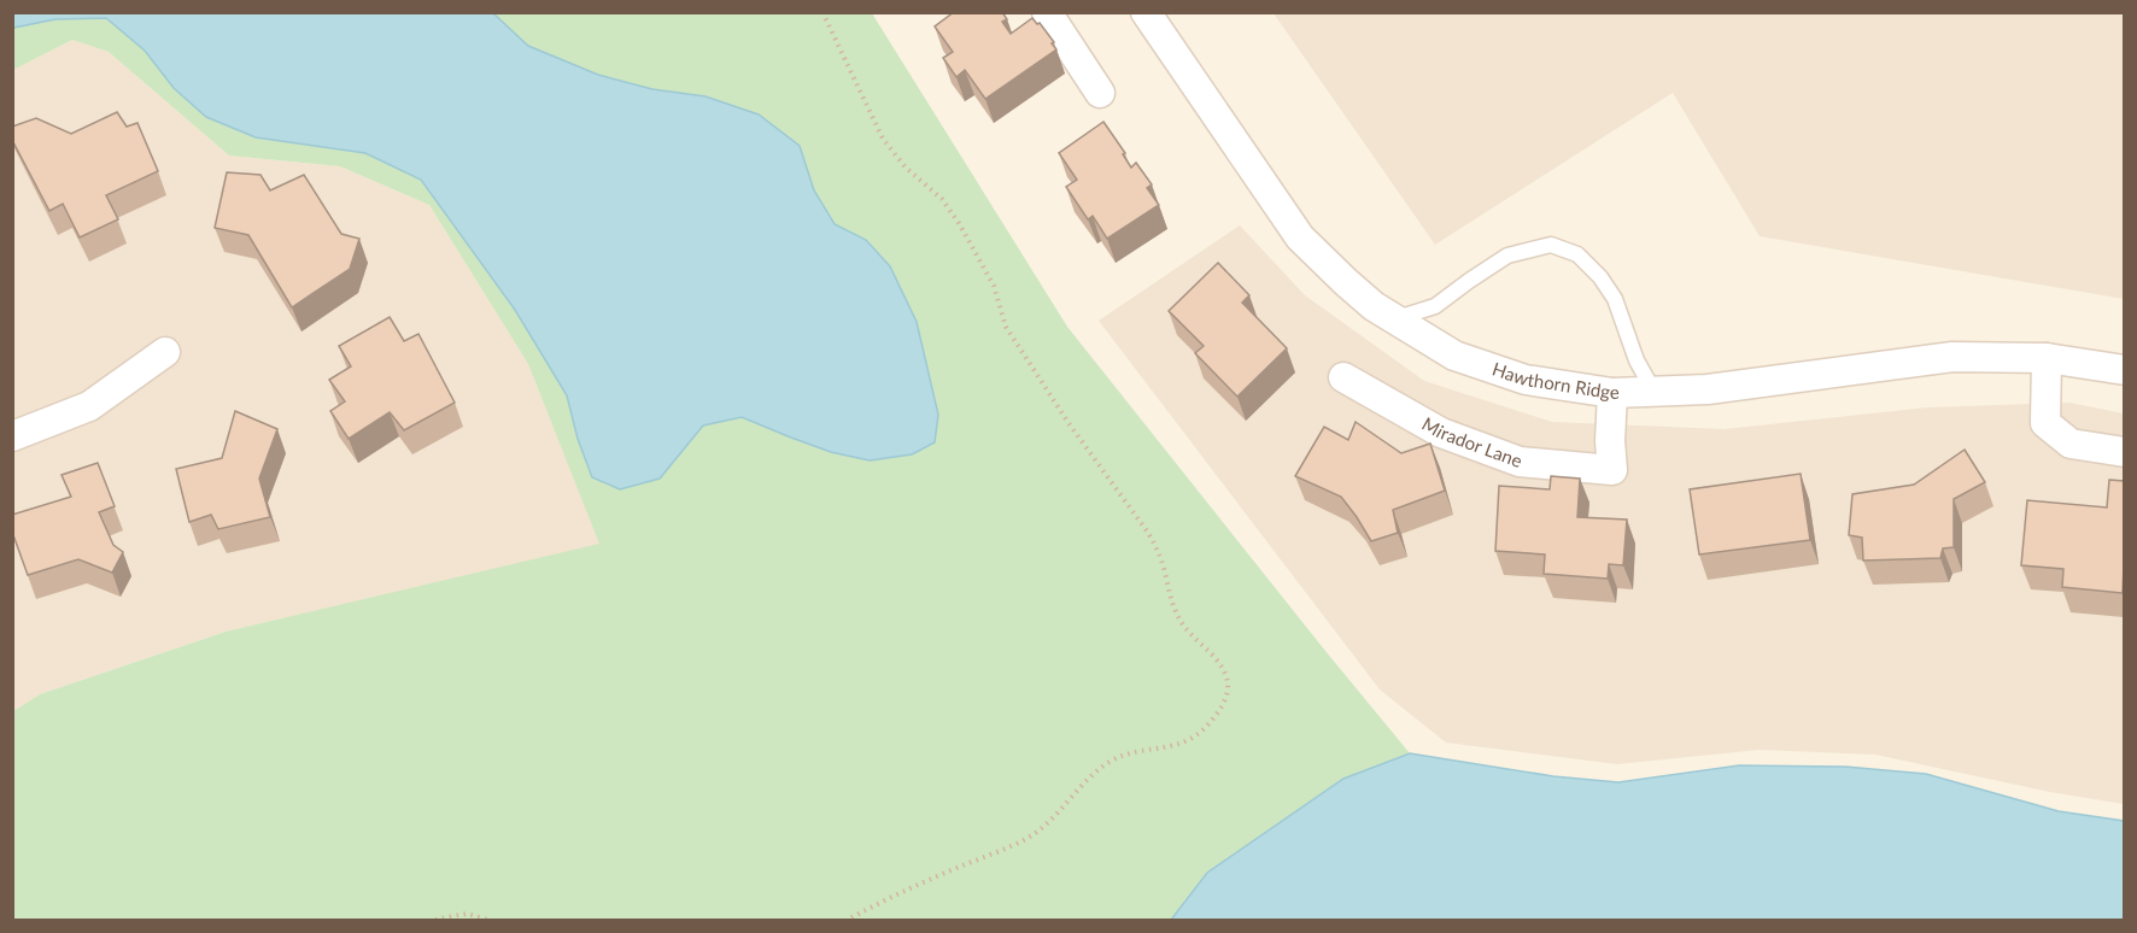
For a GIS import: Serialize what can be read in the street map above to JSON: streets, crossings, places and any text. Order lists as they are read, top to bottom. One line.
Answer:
{"streets":{"street":["Hawthorn Ridge","Mirador Lane"]},"crossings":[["Hawthorn Ridge","Mirador Lane"]]}
